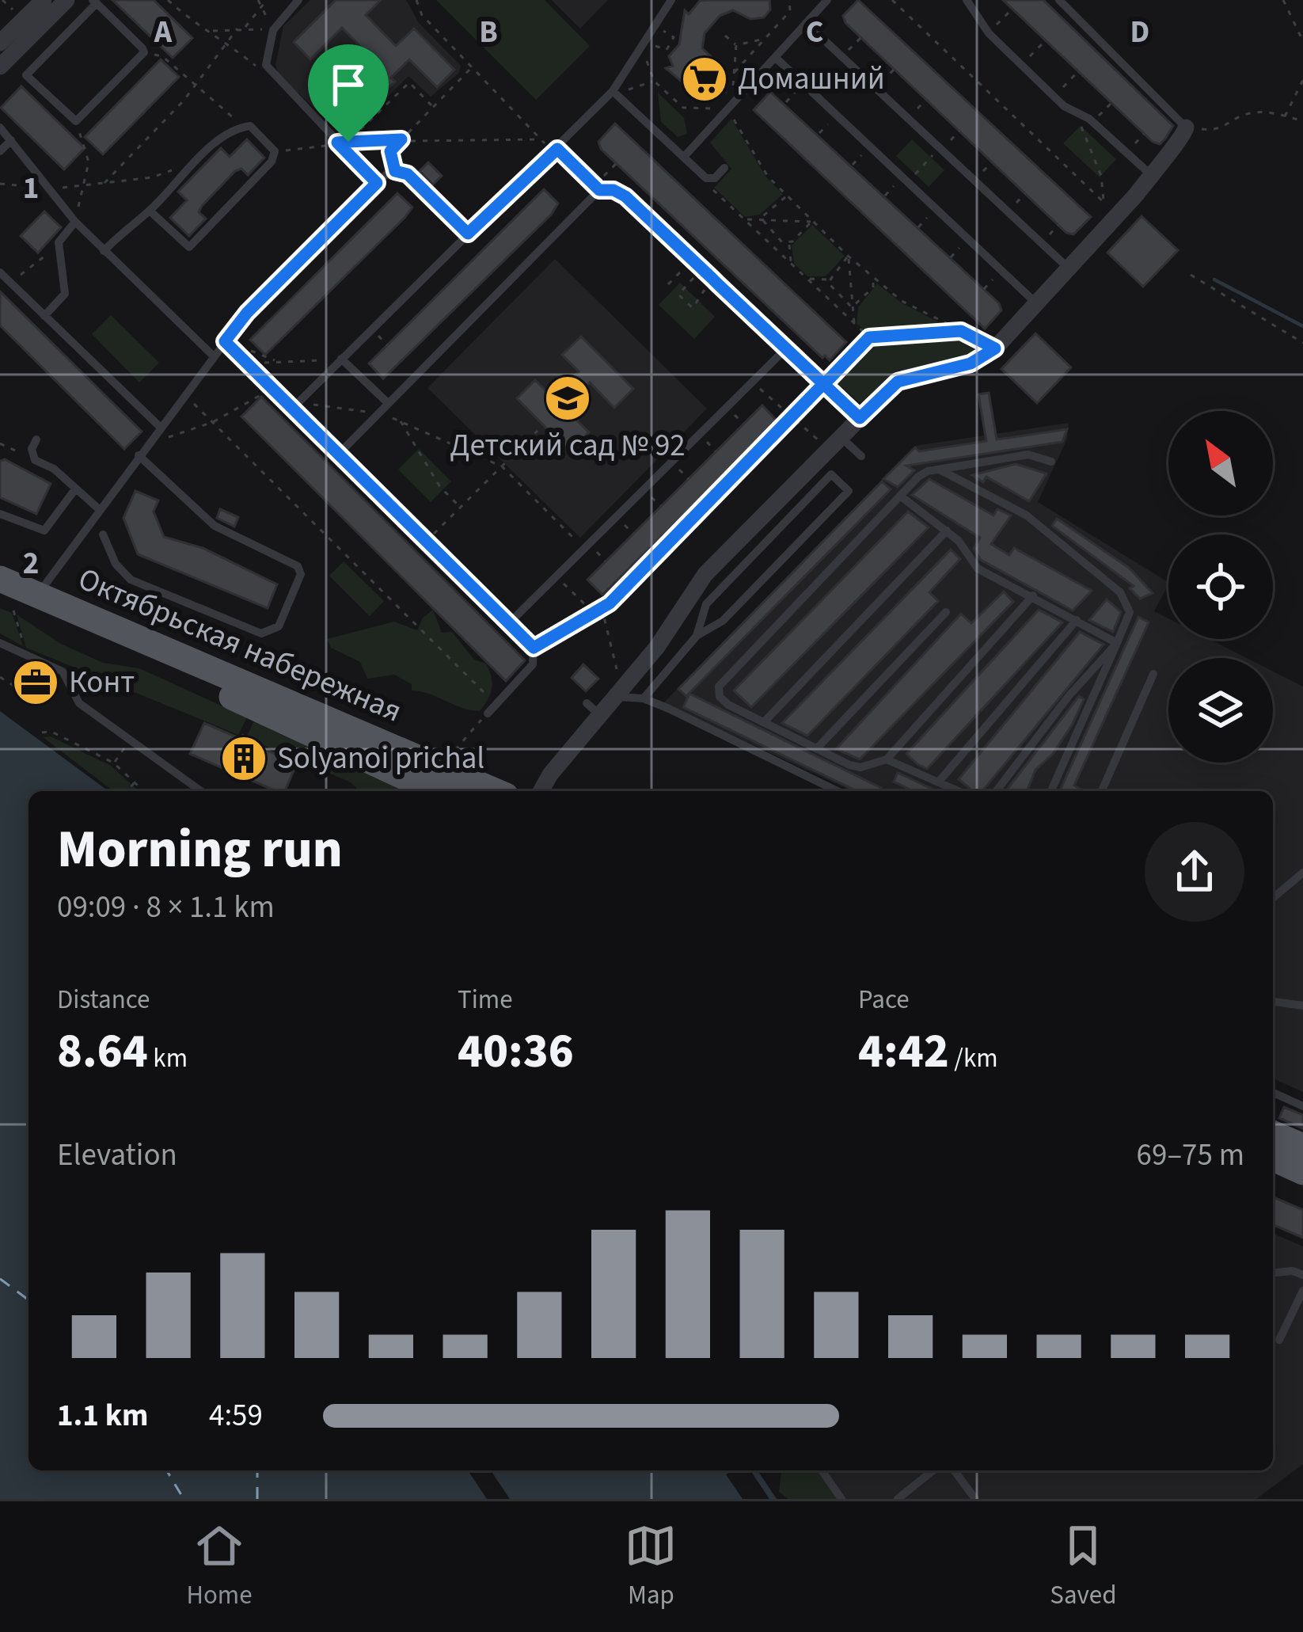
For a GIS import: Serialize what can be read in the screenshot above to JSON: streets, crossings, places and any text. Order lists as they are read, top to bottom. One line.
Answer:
{"streets":{"main road":["Октябрьская набережная"]},"places":{"supermarket":["Домашний"],"school or university":["Детский сад № 92"],"office":["Конт"],"building":["Solyanoi prichal"]},"north":"top left","page":{"heading":["Morning run","09:09 · 8 × 1.1 km"],"stats":[["Distance","8.64 km"],["Time","40:36"],["Pace","4:42 /km"]],"chart":["Elevation","69–75 m"],"list":[{"name":"1.1 km","note":"4:59"}],"tabs":["Home","Map","Saved"]},"grid":{"columns":["A","B","C","D"],"rows":["1","2"]}}
